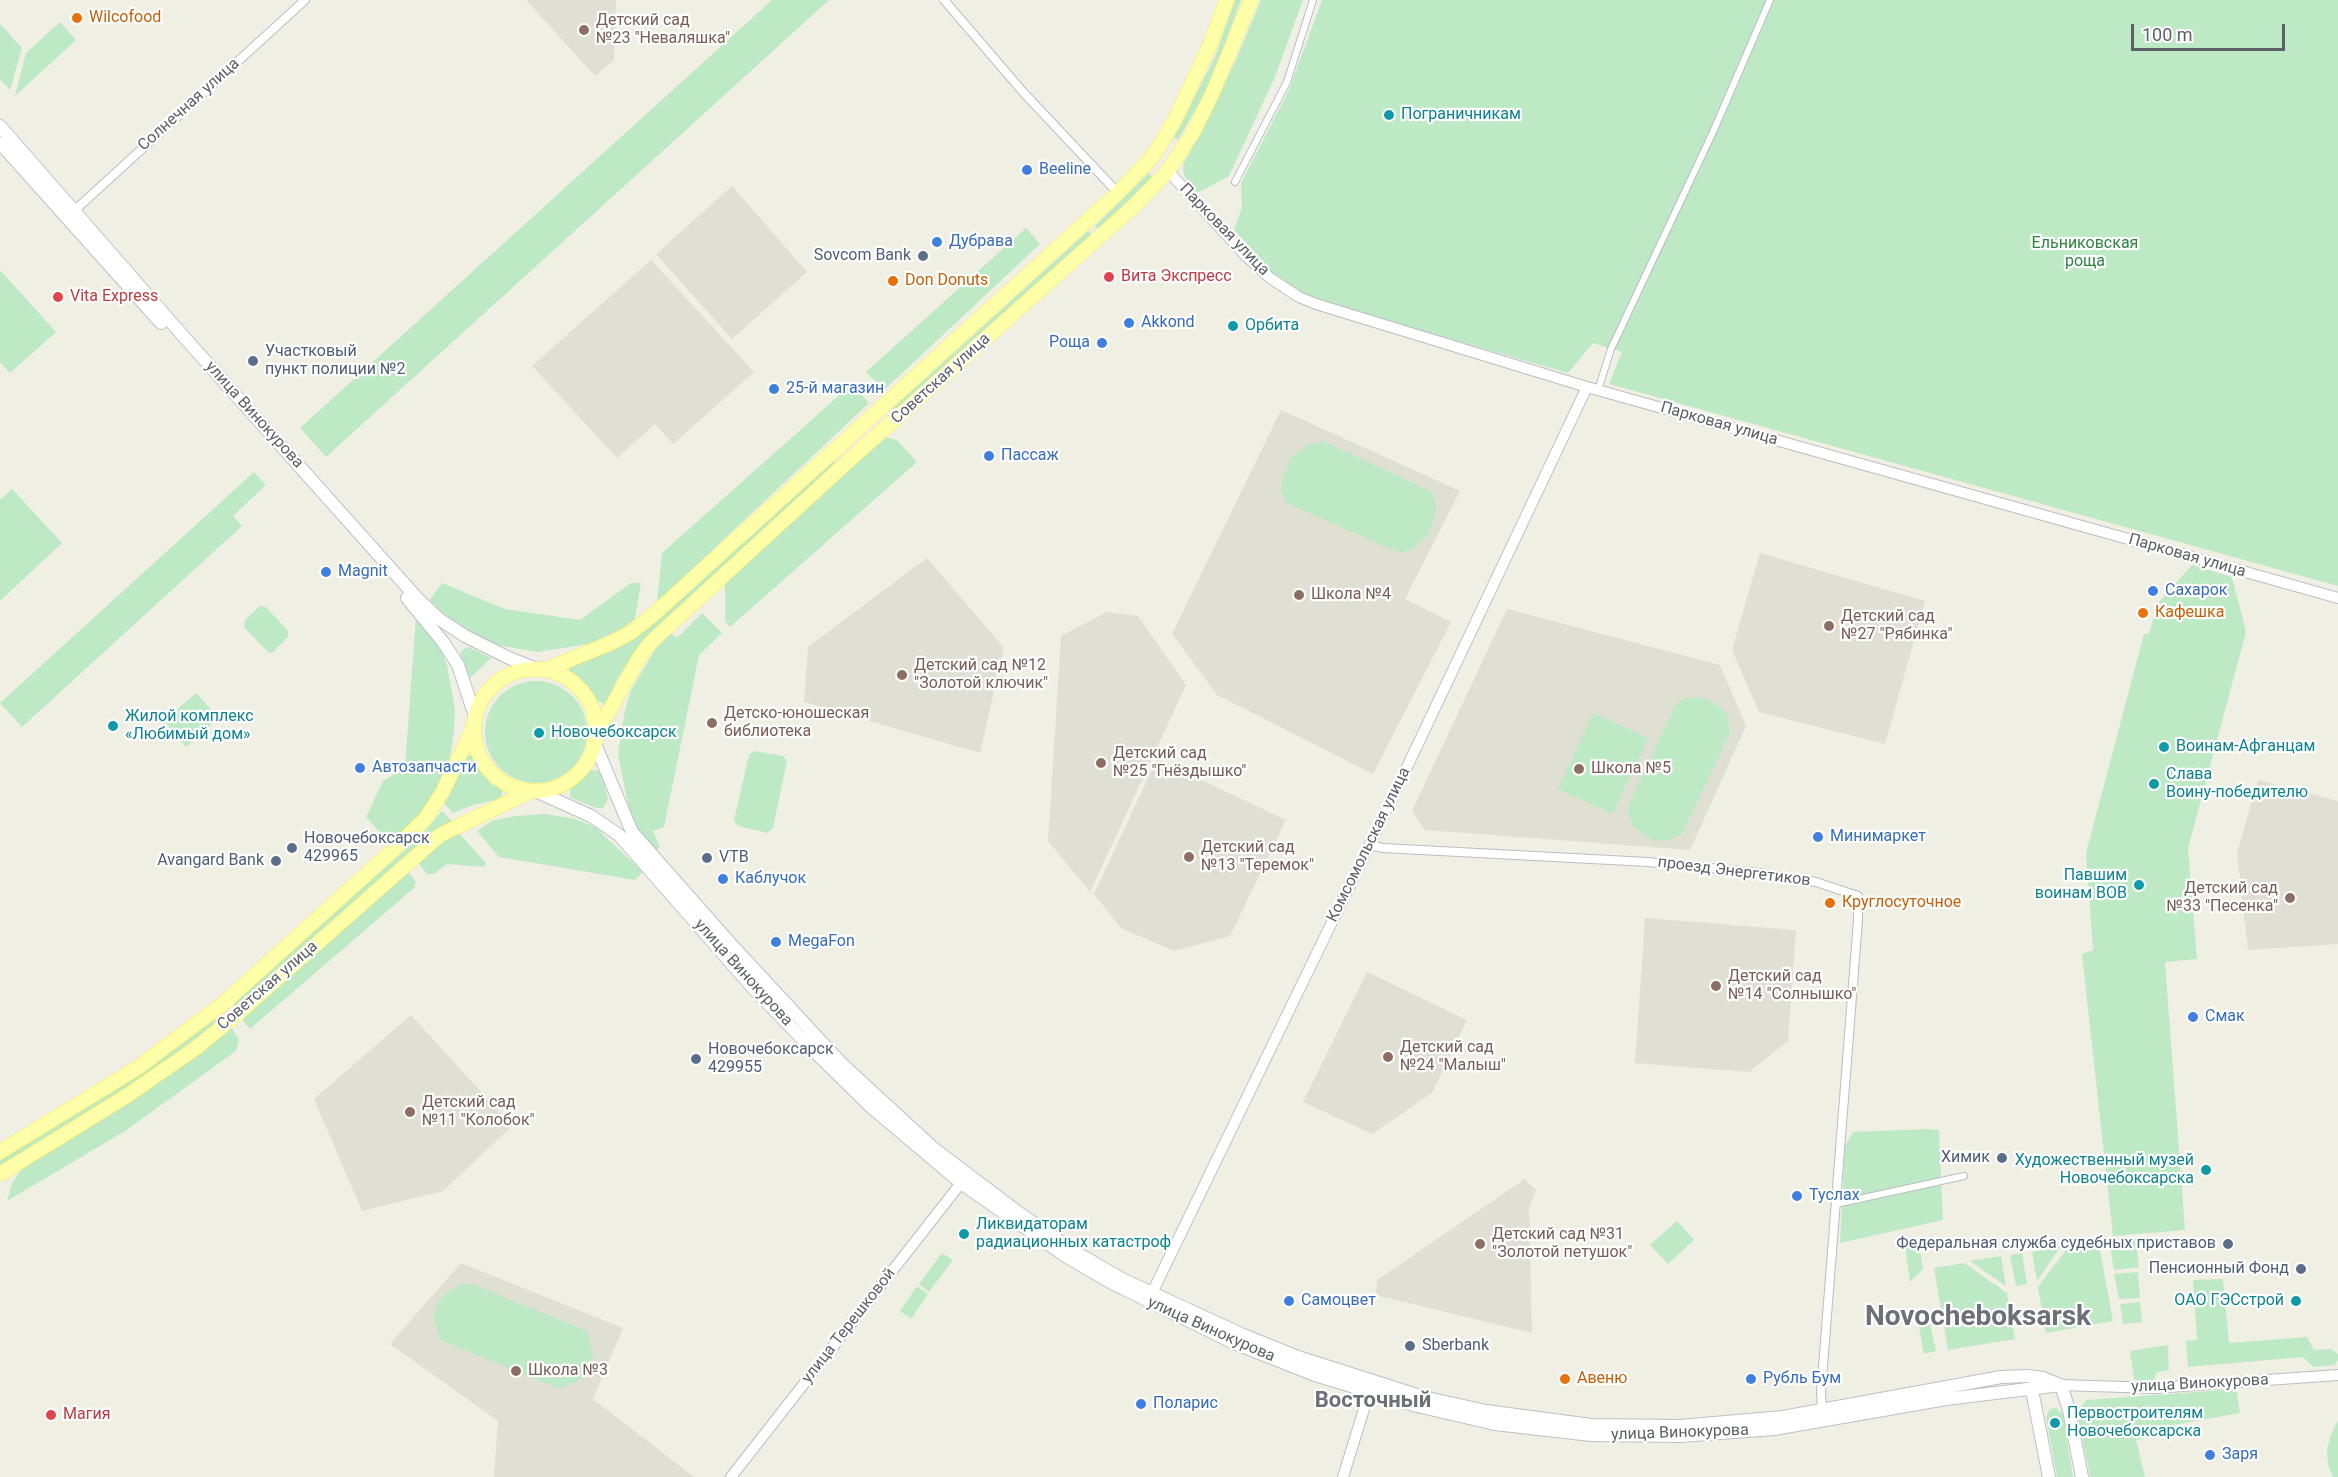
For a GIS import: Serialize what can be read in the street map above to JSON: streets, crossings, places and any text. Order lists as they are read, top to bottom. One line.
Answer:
{"streets":{"main road":["Парковая улица","Советская улица","улица Винокурова"],"street":["Солнечная улица","Комсомольская улица","проезд Энергетиков","улица Терешковой"]},"crossings":[["Солнечная улица","улица Винокурова"],["Парковая улица","Советская улица"],["Парковая улица","Комсомольская улица"],["Советская улица","улица Винокурова"],["улица Винокурова","Комсомольская улица"],["улица Винокурова","проезд Энергетиков"],["улица Винокурова","улица Терешковой"],["Комсомольская улица","проезд Энергетиков"]],"districts":["Novocheboksarsk","Восточный"],"parks":["Ельниковская роща"],"places":["Wilcofood","Детский сад №23 \"Неваляшка\"","Пограничникам","Beeline","Дубрава","Sovcom Bank","Вита Экспресс","Don Donuts","Vita Express","Akkond","Орбита","Роща","Участковый пункт полиции №2","25-й магазин","Пассаж","Magnit","Сахарок","Школа №4","Кафешка","Детский сад №27 \"Рябинка\"","Детский сад №12 \"Золотой ключик\"","Детско-юношеская библиотека","Жилой комплекс «Любимый дом»","Новочебоксарск","Воинам-Афганцам","Детский сад №25 \"Гнёздышко\"","Автозапчасти","Школа №5","Слава Воину-победителю","Минимаркет","Новочебоксарск 429965","Детский сад №13 \"Теремок\"","VTB","Avangard Bank","Каблучок","Павшим воинам ВОВ","Детский сад №33 \"Песенка\"","Круглосуточное","MegaFon","Детский сад №14 \"Солнышко\"","Смак","Детский сад №24 \"Малыш\"","Новочебоксарск 429955","Детский сад №11 \"Колобок\"","Химик","Художественный музей Новочебоксарска","Туслах","Ликвидаторам радиационных катастроф","Детский сад №31 \"Золотой петушок\"","Федеральная служба судебных приставов","Пенсионный Фонд","Самоцвет","ОАО ГЭСстрой","Sberbank","Школа №3","Авеню","Рубль Бум","Поларис","Магия","Первостроителям Новочебоксарска","Заря"],"scale_bar":"100 m"}
